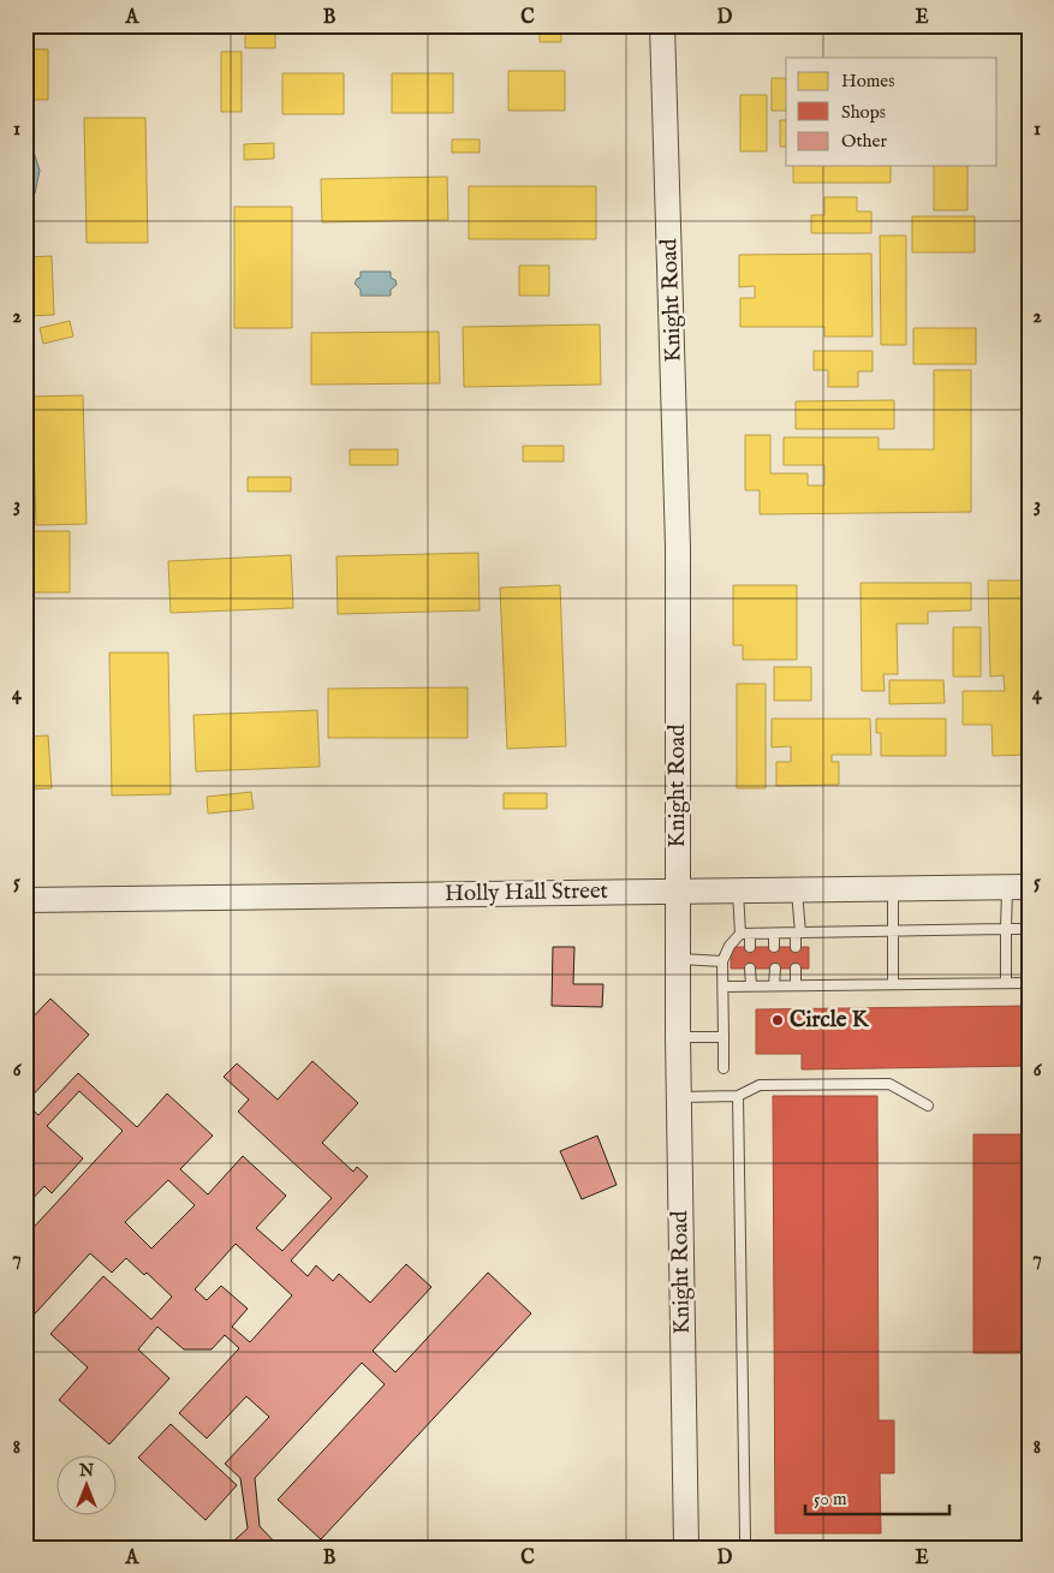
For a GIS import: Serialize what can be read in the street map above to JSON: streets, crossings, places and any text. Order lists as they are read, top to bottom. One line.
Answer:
{"streets":{"street":["Knight Road","Holly Hall Street"]},"crossings":[["Knight Road","Holly Hall Street"]],"places":["Circle K"],"legend":["Homes","Shops","Other"],"scale_bar":"50 m","north":"top","grid":{"columns":["A","B","C","D","E"],"rows":["1","2","3","4","5","6","7","8"]}}
